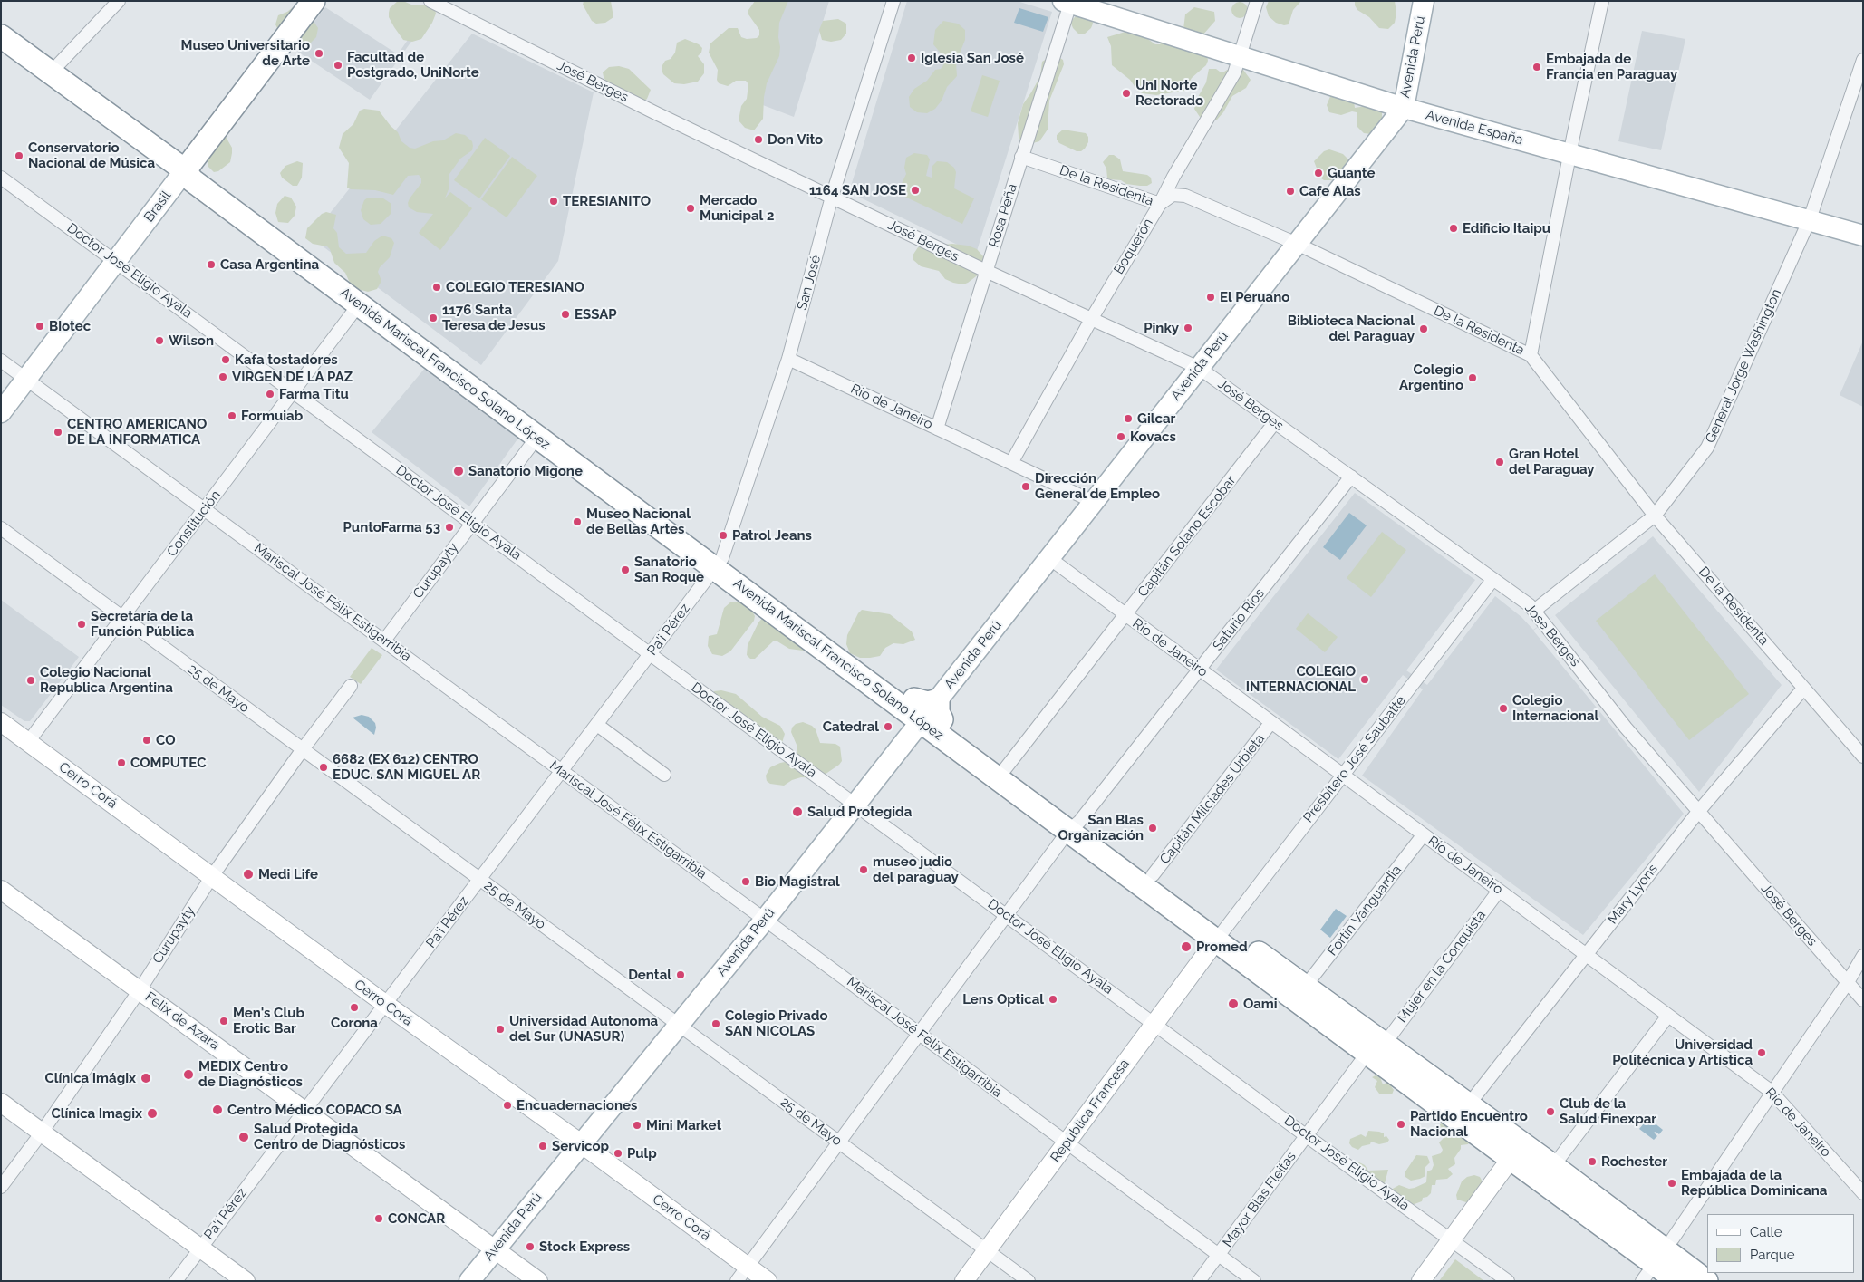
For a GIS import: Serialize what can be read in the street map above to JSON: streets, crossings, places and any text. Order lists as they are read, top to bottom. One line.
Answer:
{"streets":{"highway":["Brasil","Avenida Mariscal Francisco Solano López"],"main road":["Avenida Perú","Avenida España"],"street":["José Berges","De la Residenta","Rosa Peña","Boquerón","Doctor José Eligio Ayala","San José","General Jorge Washington","Río de Janeiro","Constitución","Capitán Solano Escobar","Curupayty","Mariscal José Félix Estigarribia","Saturio Ríos","Pa'i Pérez","25 de Mayo","Presbítero José Saubatte","Cerro Corá","Capitán Milcíades Urbieta","Mary Lyons","Fortín Vanguardia","Mujer en la Conquista","Félix de Azara","República Francesa","Mayor Blas Fleitas"]},"crossings":[["Avenida Perú","José Berges"],["Avenida Perú","Avenida España"],["Avenida Perú","De la Residenta"],["Avenida Perú","Doctor José Eligio Ayala"],["Avenida Perú","Avenida Mariscal Francisco Solano López"],["Avenida Perú","Río de Janeiro"],["Avenida Perú","Mariscal José Félix Estigarribia"],["Avenida Perú","25 de Mayo"],["Avenida Perú","Cerro Corá"],["Avenida Perú","Félix de Azara"],["José Berges","Rosa Peña"],["José Berges","Boquerón"],["José Berges","San José"],["José Berges","General Jorge Washington"],["José Berges","Capitán Solano Escobar"],["José Berges","Saturio Ríos"],["José Berges","Presbítero José Saubatte"],["José Berges","Mary Lyons"],["Avenida España","Rosa Peña"],["Avenida España","Boquerón"],["Avenida España","General Jorge Washington"],["De la Residenta","Rosa Peña"],["De la Residenta","Boquerón"],["De la Residenta","General Jorge Washington"],["De la Residenta","Mary Lyons"],["Brasil","Doctor José Eligio Ayala"],["Brasil","Avenida Mariscal Francisco Solano López"],["Brasil","Mariscal José Félix Estigarribia"],["Rosa Peña","Río de Janeiro"],["Boquerón","Río de Janeiro"],["Doctor José Eligio Ayala","Constitución"],["Doctor José Eligio Ayala","Curupayty"],["Doctor José Eligio Ayala","Saturio Ríos"],["Doctor José Eligio Ayala","Pa'i Pérez"],["Doctor José Eligio Ayala","República Francesa"],["Doctor José Eligio Ayala","Mayor Blas Fleitas"],["San José","Avenida Mariscal Francisco Solano López"],["San José","Río de Janeiro"],["San José","Pa'i Pérez"],["Avenida Mariscal Francisco Solano López","Constitución"],["Avenida Mariscal Francisco Solano López","Curupayty"],["Avenida Mariscal Francisco Solano López","Pa'i Pérez"],["Río de Janeiro","Capitán Solano Escobar"],["Río de Janeiro","Saturio Ríos"],["Río de Janeiro","Presbítero José Saubatte"],["Río de Janeiro","Capitán Milcíades Urbieta"],["Río de Janeiro","Mary Lyons"],["Río de Janeiro","Fortín Vanguardia"],["Río de Janeiro","Mujer en la Conquista"],["Constitución","Mariscal José Félix Estigarribia"],["Constitución","25 de Mayo"],["Constitución","Cerro Corá"],["Curupayty","Mariscal José Félix Estigarribia"],["Curupayty","25 de Mayo"],["Curupayty","Cerro Corá"],["Curupayty","Félix de Azara"],["Mariscal José Félix Estigarribia","Saturio Ríos"],["Mariscal José Félix Estigarribia","Pa'i Pérez"],["Mariscal José Félix Estigarribia","República Francesa"],["Mariscal José Félix Estigarribia","Mayor Blas Fleitas"],["Saturio Ríos","25 de Mayo"],["Saturio Ríos","Cerro Corá"],["Pa'i Pérez","25 de Mayo"],["Pa'i Pérez","Cerro Corá"],["Pa'i Pérez","Félix de Azara"],["25 de Mayo","República Francesa"],["Presbítero José Saubatte","República Francesa"],["Mujer en la Conquista","Mayor Blas Fleitas"]],"places":["Museo Universitario de Arte","Iglesia San José","Facultad de Postgrado, UniNorte","Embajada de Francia en Paraguay","Uni Norte Rectorado","Don Vito","Conservatorio Nacional de Música","Guante","1164 SAN JOSE","Cafe Alas","TERESIANITO","Mercado Municipal 2","Edificio Itaipu","Casa Argentina","COLEGIO TERESIANO","El Peruano","ESSAP","1176 Santa Teresa de Jesus","Biotec","Pinky","Biblioteca Nacional del Paraguay","Wilson","Kafa tostadores","VIRGEN DE LA PAZ","Colegio Argentino","Farma Titu","Formuiab","Gilcar","CENTRO AMERICANO DE LA INFORMATICA","Kovacs","Gran Hotel del Paraguay","Sanatorio Migone","Dirección General de Empleo","Museo Nacional de Bellas Artes","PuntoFarma 53","Patrol Jeans","Sanatorio San Roque","Secretaría de la Función Pública","COLEGIO INTERNACIONAL","Colegio Nacional Republica Argentina","Colegio Internacional","Catedral","CO","COMPUTEC","6682 (EX 612) CENTRO EDUC. SAN MIGUEL AR","Salud Protegida","San Blas Organización","museo judio del paraguay","Medi Life","Bio Magistral","Promed","Dental","Lens Optical","Oami","Corona","Men's Club Erotic Bar","Colegio Privado SAN NICOLAS","Universidad Autonoma del Sur (UNASUR)","Universidad Politécnica y Artística","MEDIX Centro de Diagnósticos","Clínica Imágix","Encuadernaciones","Centro Médico COPACO SA","Club de la Salud Finexpar","Clínica Imagix","Partido Encuentro Nacional","Mini Market","Salud Protegida Centro de Diagnósticos","Servicop","Pulp","Rochester","Embajada de la República Dominicana","CONCAR","Stock Express"],"legend":["Calle","Parque"]}
